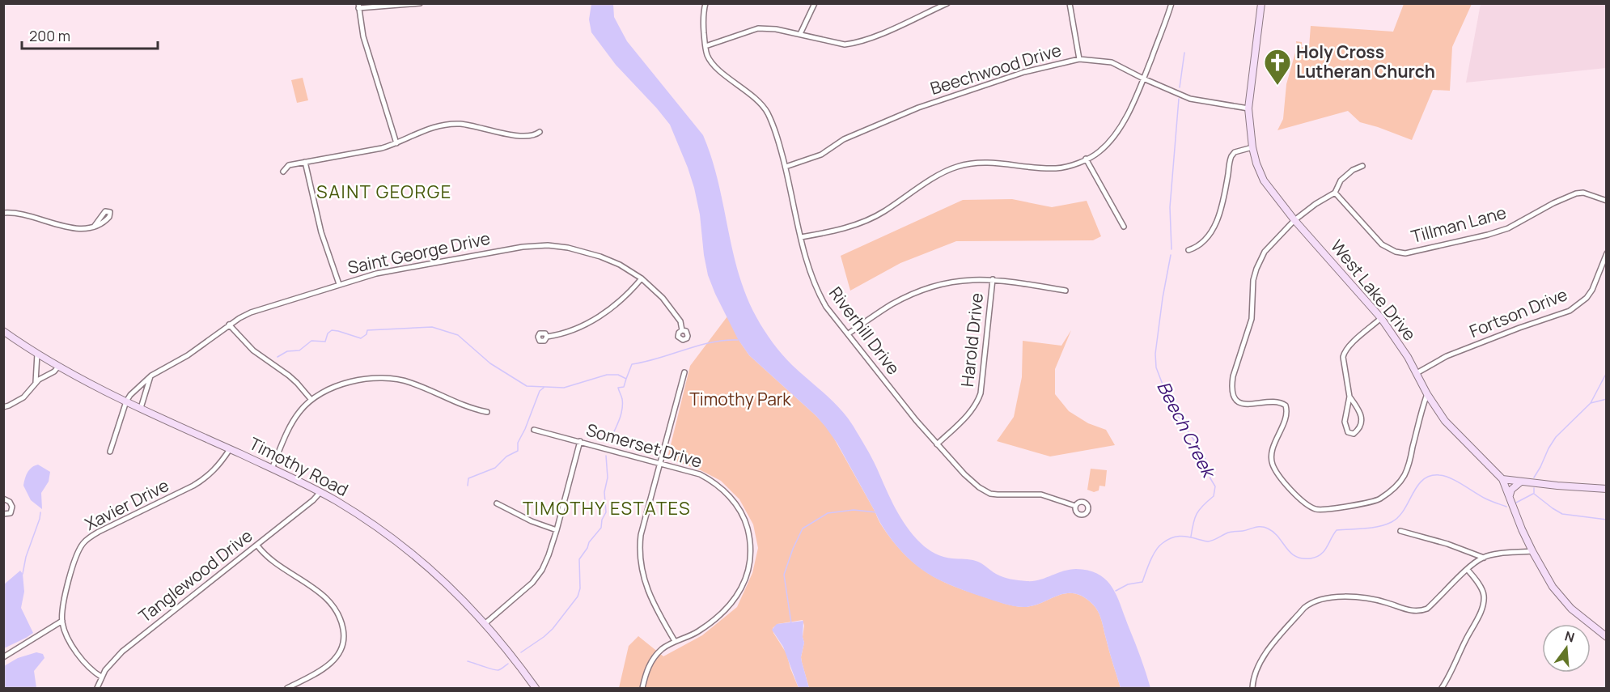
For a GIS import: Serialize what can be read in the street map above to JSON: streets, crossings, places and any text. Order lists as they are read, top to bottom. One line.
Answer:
{"streets":{"main road":["West Lake Drive","Timothy Road"],"street":["Beechwood Drive","Tillman Lane","Saint George Drive","Fortson Drive","Riverhill Drive","Harold Drive","Somerset Drive","Xavier Drive","Tanglewood Drive"]},"crossings":[["Beechwood Drive","West Lake Drive"],["Beechwood Drive","Riverhill Drive"],["Saint George Drive","Timothy Road"],["West Lake Drive","Fortson Drive"],["Riverhill Drive","Harold Drive"],["Timothy Road","Xavier Drive"],["Timothy Road","Tanglewood Drive"],["Xavier Drive","Tanglewood Drive"]],"districts":["SAINT GEORGE","TIMOTHY ESTATES"],"water":["Beech Creek"],"parks":["Timothy Park"],"places":{"church":["Holy Cross Lutheran Church"]},"scale_bar":"200 m","north":"top"}
